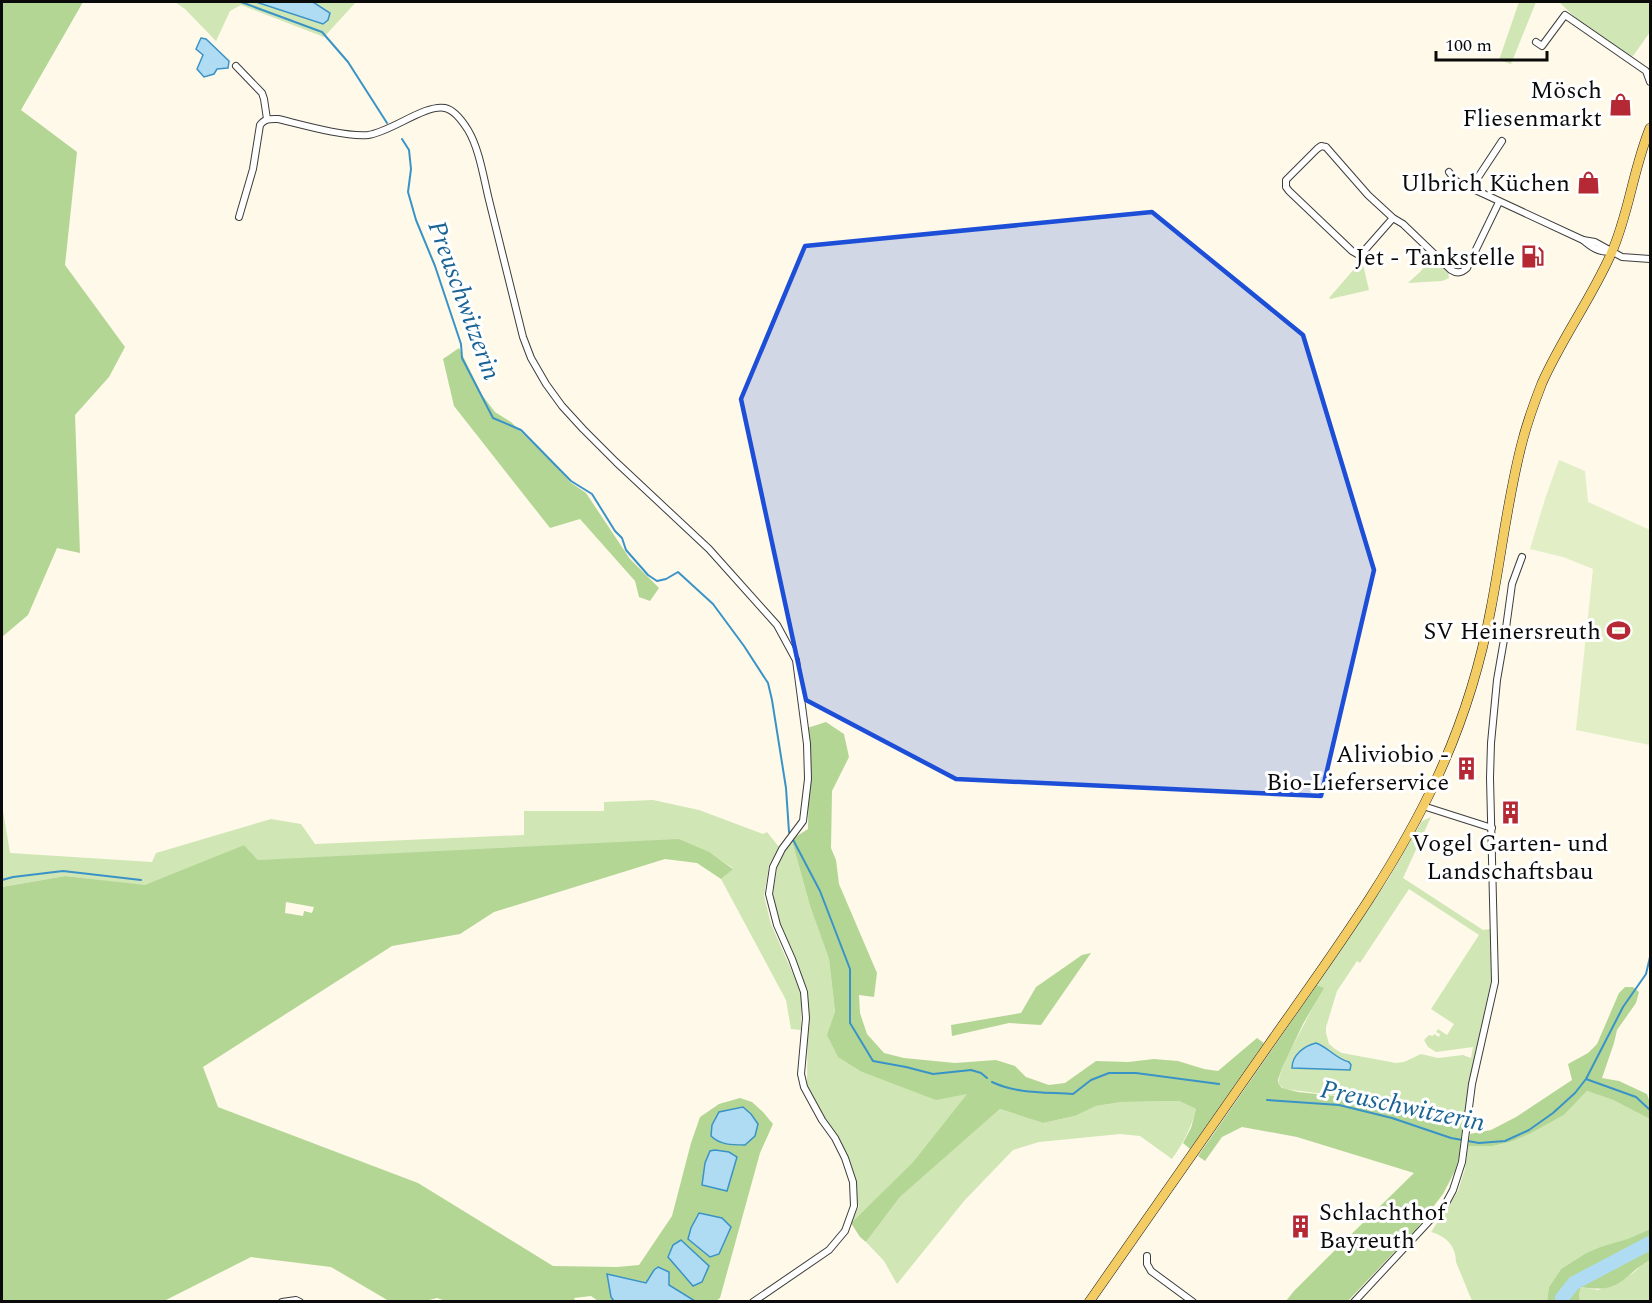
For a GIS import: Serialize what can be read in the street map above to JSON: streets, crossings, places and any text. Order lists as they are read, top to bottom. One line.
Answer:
{"water":["Preuschwitzerin"],"places":{"shop":["Mösch Fliesenmarkt","Ulbrich Küchen"],"fuel station":["Jet - Tankstelle"],"sports":["SV Heinersreuth"],"building":["Aliviobio - Bio-Lieferservice","Vogel Garten- und Landschaftsbau","Schlachthof Bayreuth"]},"scale_bar":"100 m"}
